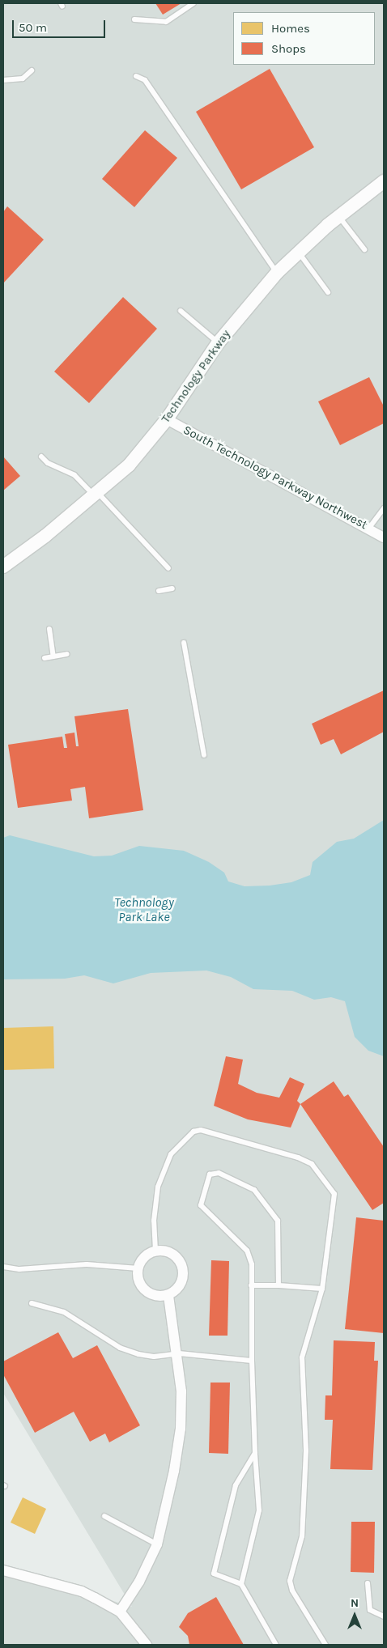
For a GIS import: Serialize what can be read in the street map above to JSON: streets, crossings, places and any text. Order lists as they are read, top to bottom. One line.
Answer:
{"streets":{"street":["Technology Parkway","South Technology Parkway Northwest"]},"crossings":[["Technology Parkway","South Technology Parkway Northwest"]],"water":["Technology Park Lake"],"legend":["Homes","Shops"],"scale_bar":"50 m","north":"top"}
